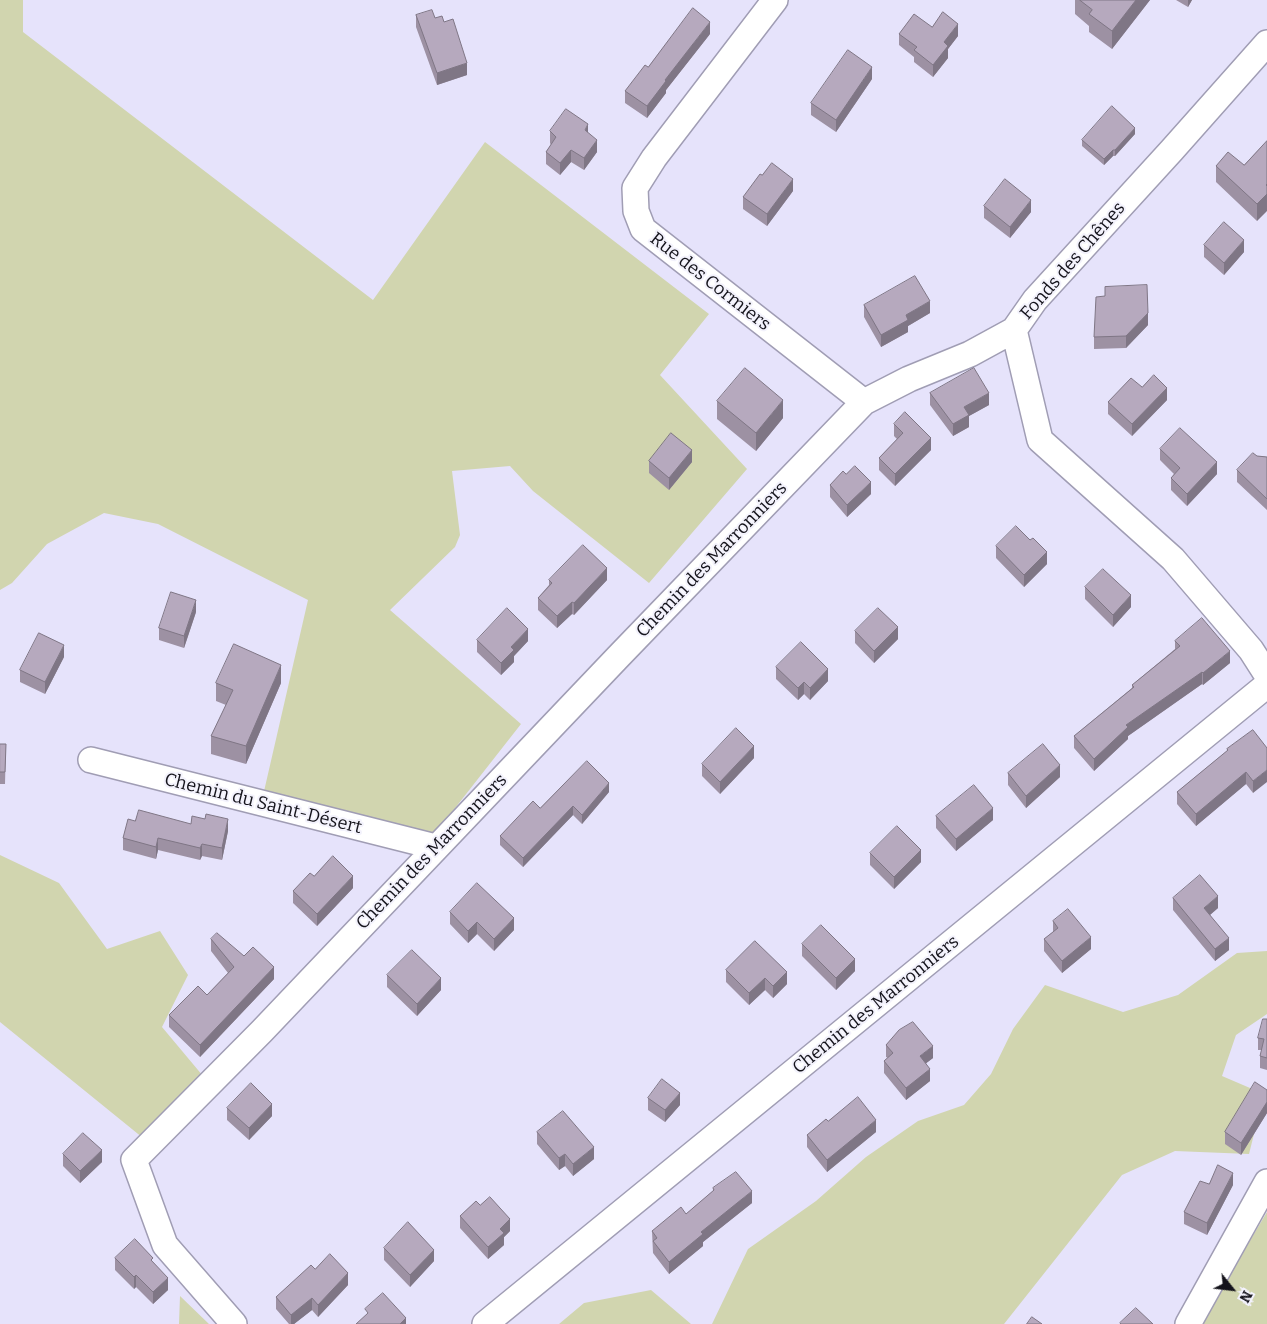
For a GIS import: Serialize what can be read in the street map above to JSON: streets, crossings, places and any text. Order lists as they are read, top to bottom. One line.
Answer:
{"streets":{"street":["Fonds des Chênes","Rue des Cormiers","Chemin des Marronniers","Chemin du Saint-Désert"]},"crossings":[["Rue des Cormiers","Chemin des Marronniers"],["Chemin des Marronniers","Chemin du Saint-Désert"]],"north":"bottom right"}
